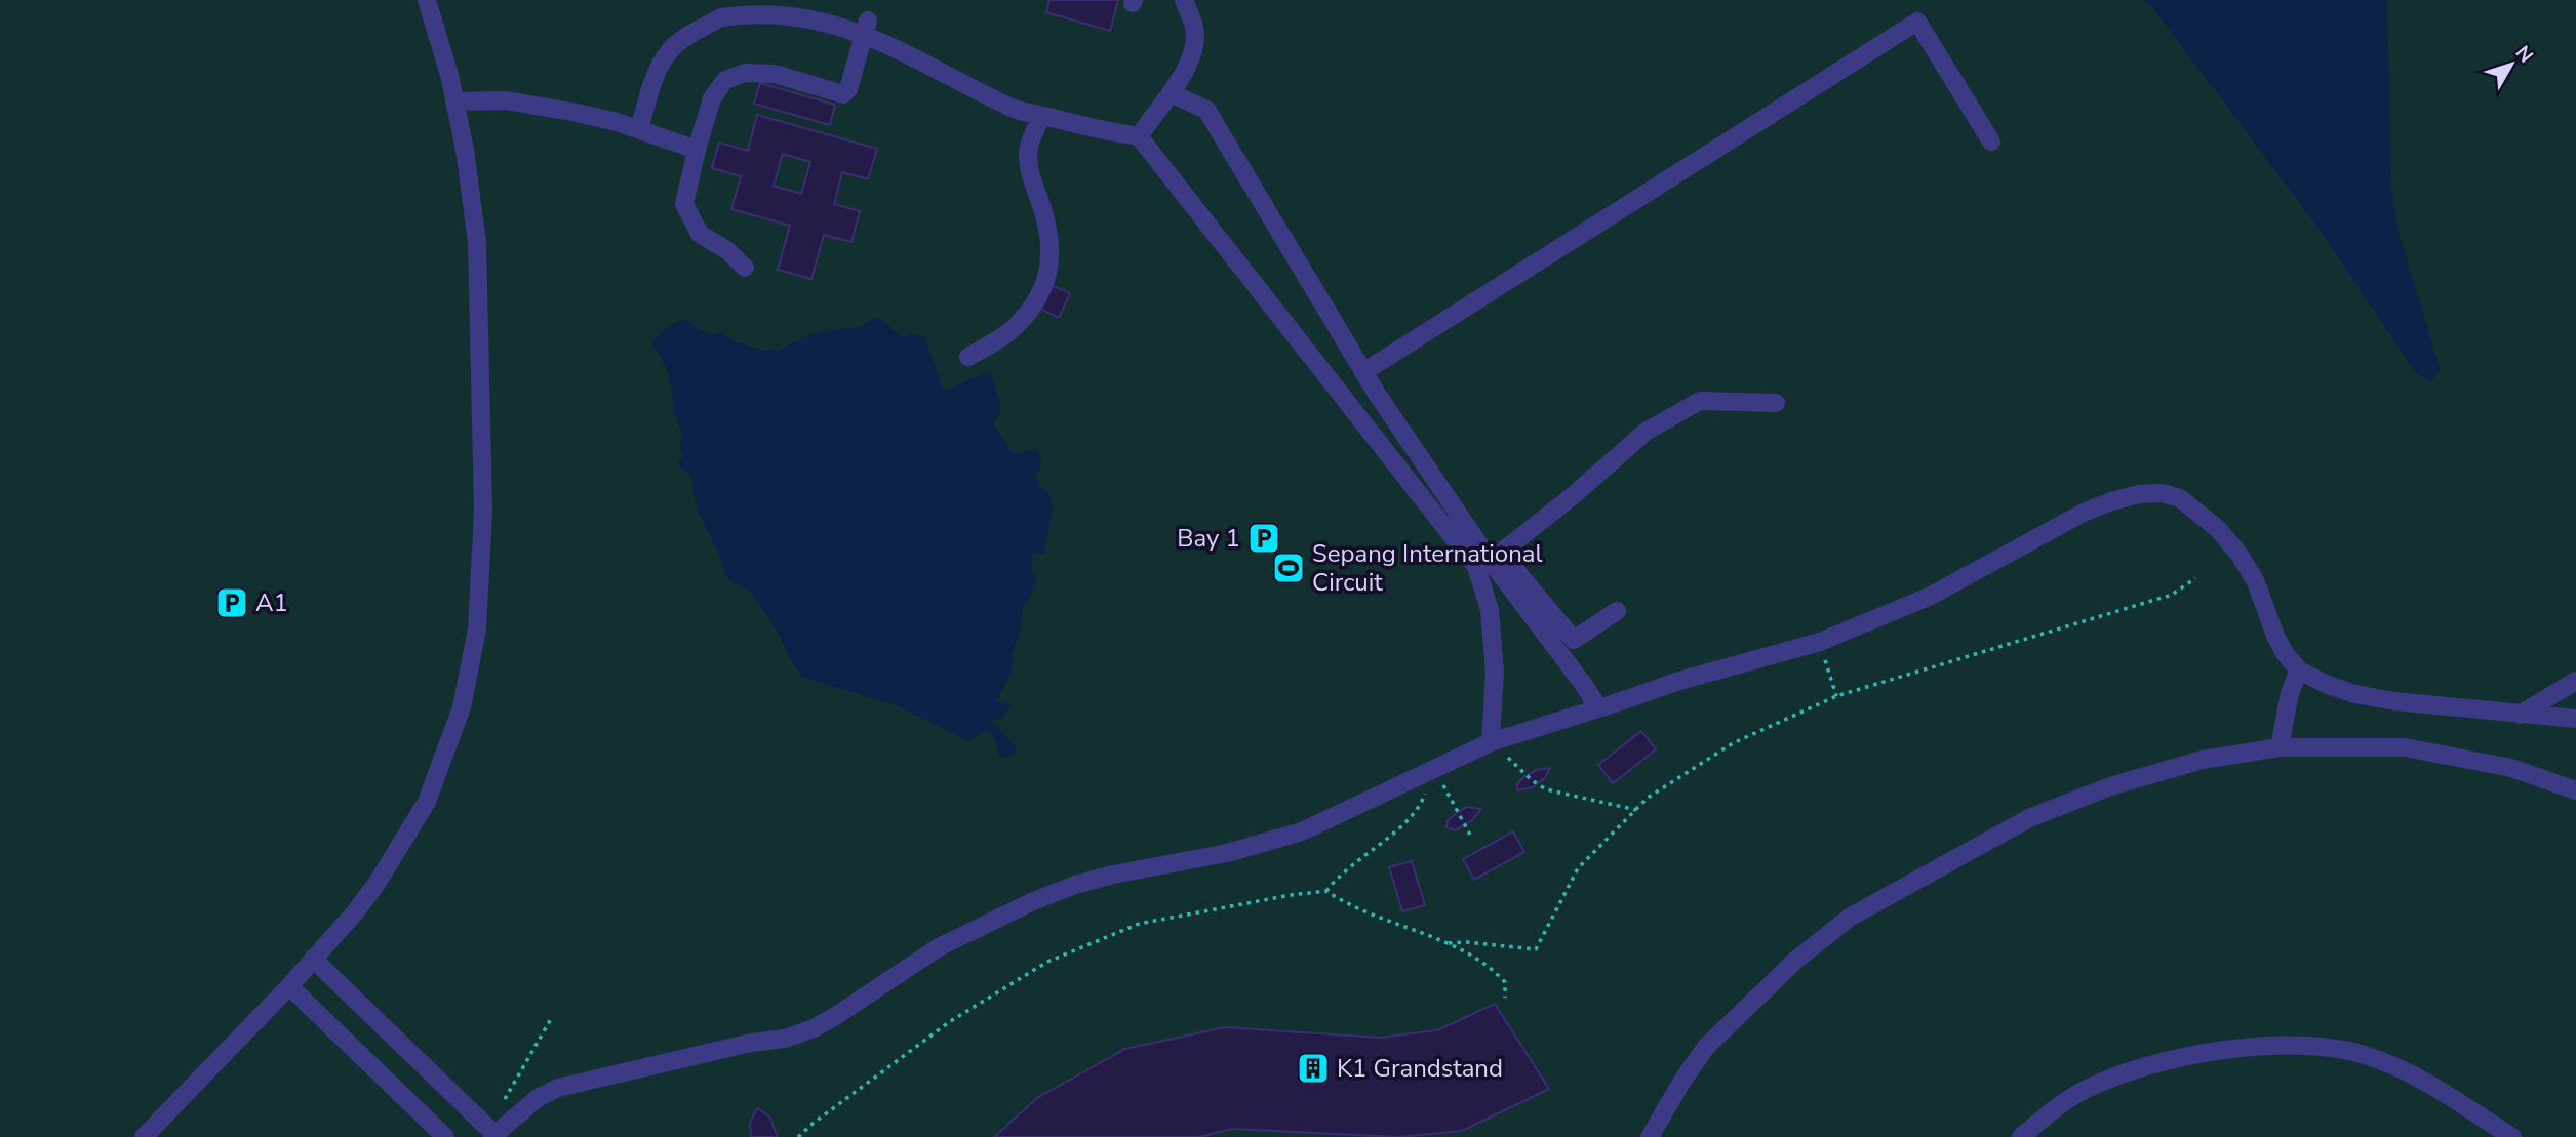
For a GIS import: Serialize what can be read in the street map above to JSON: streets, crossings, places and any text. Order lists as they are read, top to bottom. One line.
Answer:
{"places":{"parking":["Bay 1","A1"],"sports":["Sepang International Circuit"],"building":["K1 Grandstand"]},"north":"top right"}
